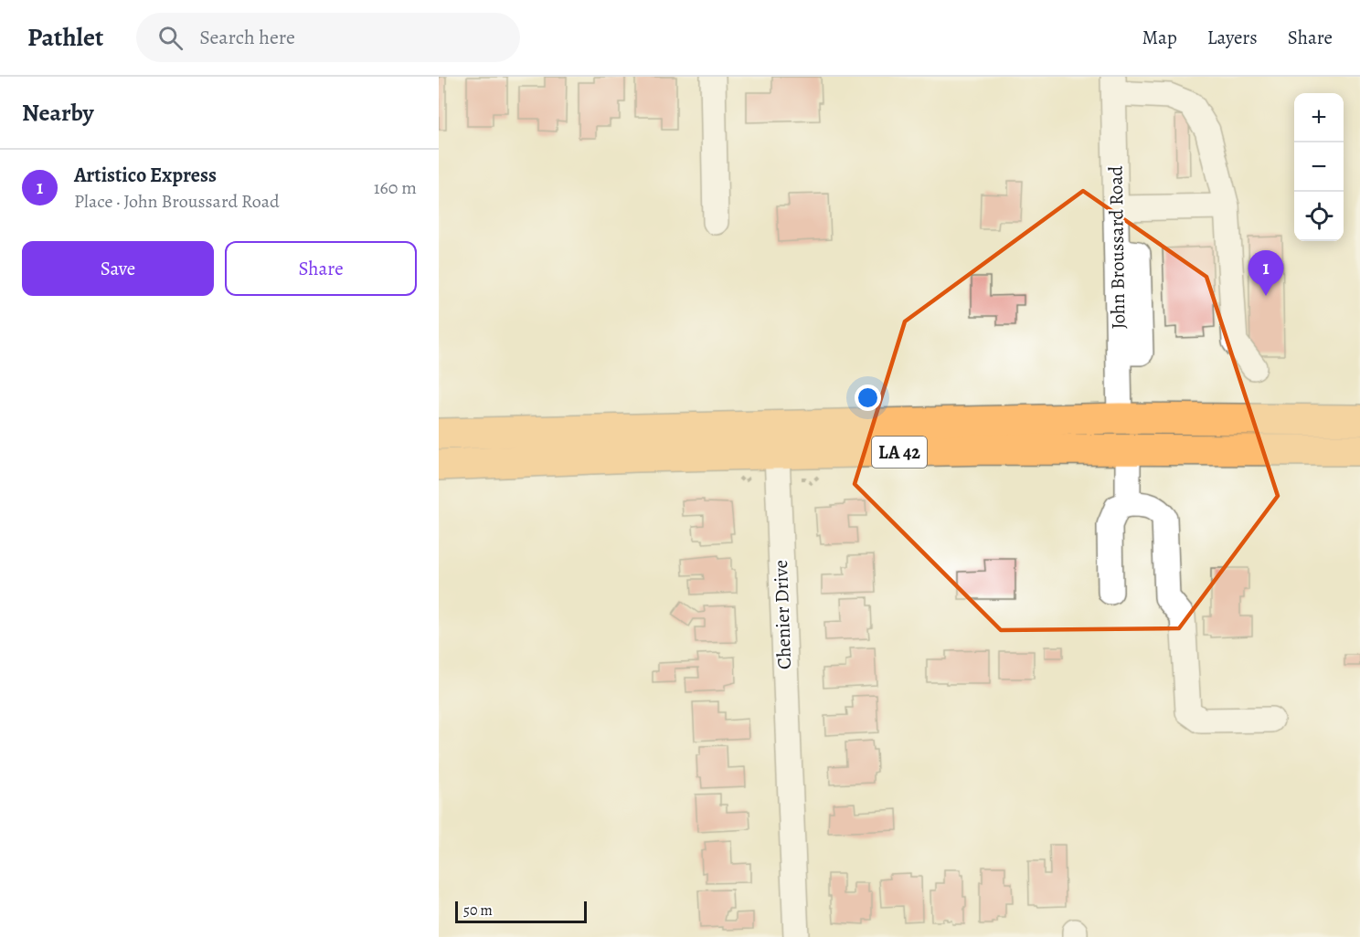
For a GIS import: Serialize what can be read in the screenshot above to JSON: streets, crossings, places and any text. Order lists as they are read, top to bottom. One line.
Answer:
{"streets":{"main road":["LA 42"],"street":["John Broussard Road","Chenier Drive"]},"crossings":[["John Broussard Road","LA 42"],["LA 42","Chenier Drive"]],"scale_bar":"50 m","page":{"header":"Pathlet","search":"Search here","nav":["Map","Layers","Share"],"heading":"Nearby","map_buttons":["+","−"],"list":[{"mark":"1","name":"Artistico Express","note":"Place · John Broussard Road","value":"160 m"}],"buttons":["Save","Share"],"pins":"1","scale":"50 m"}}
